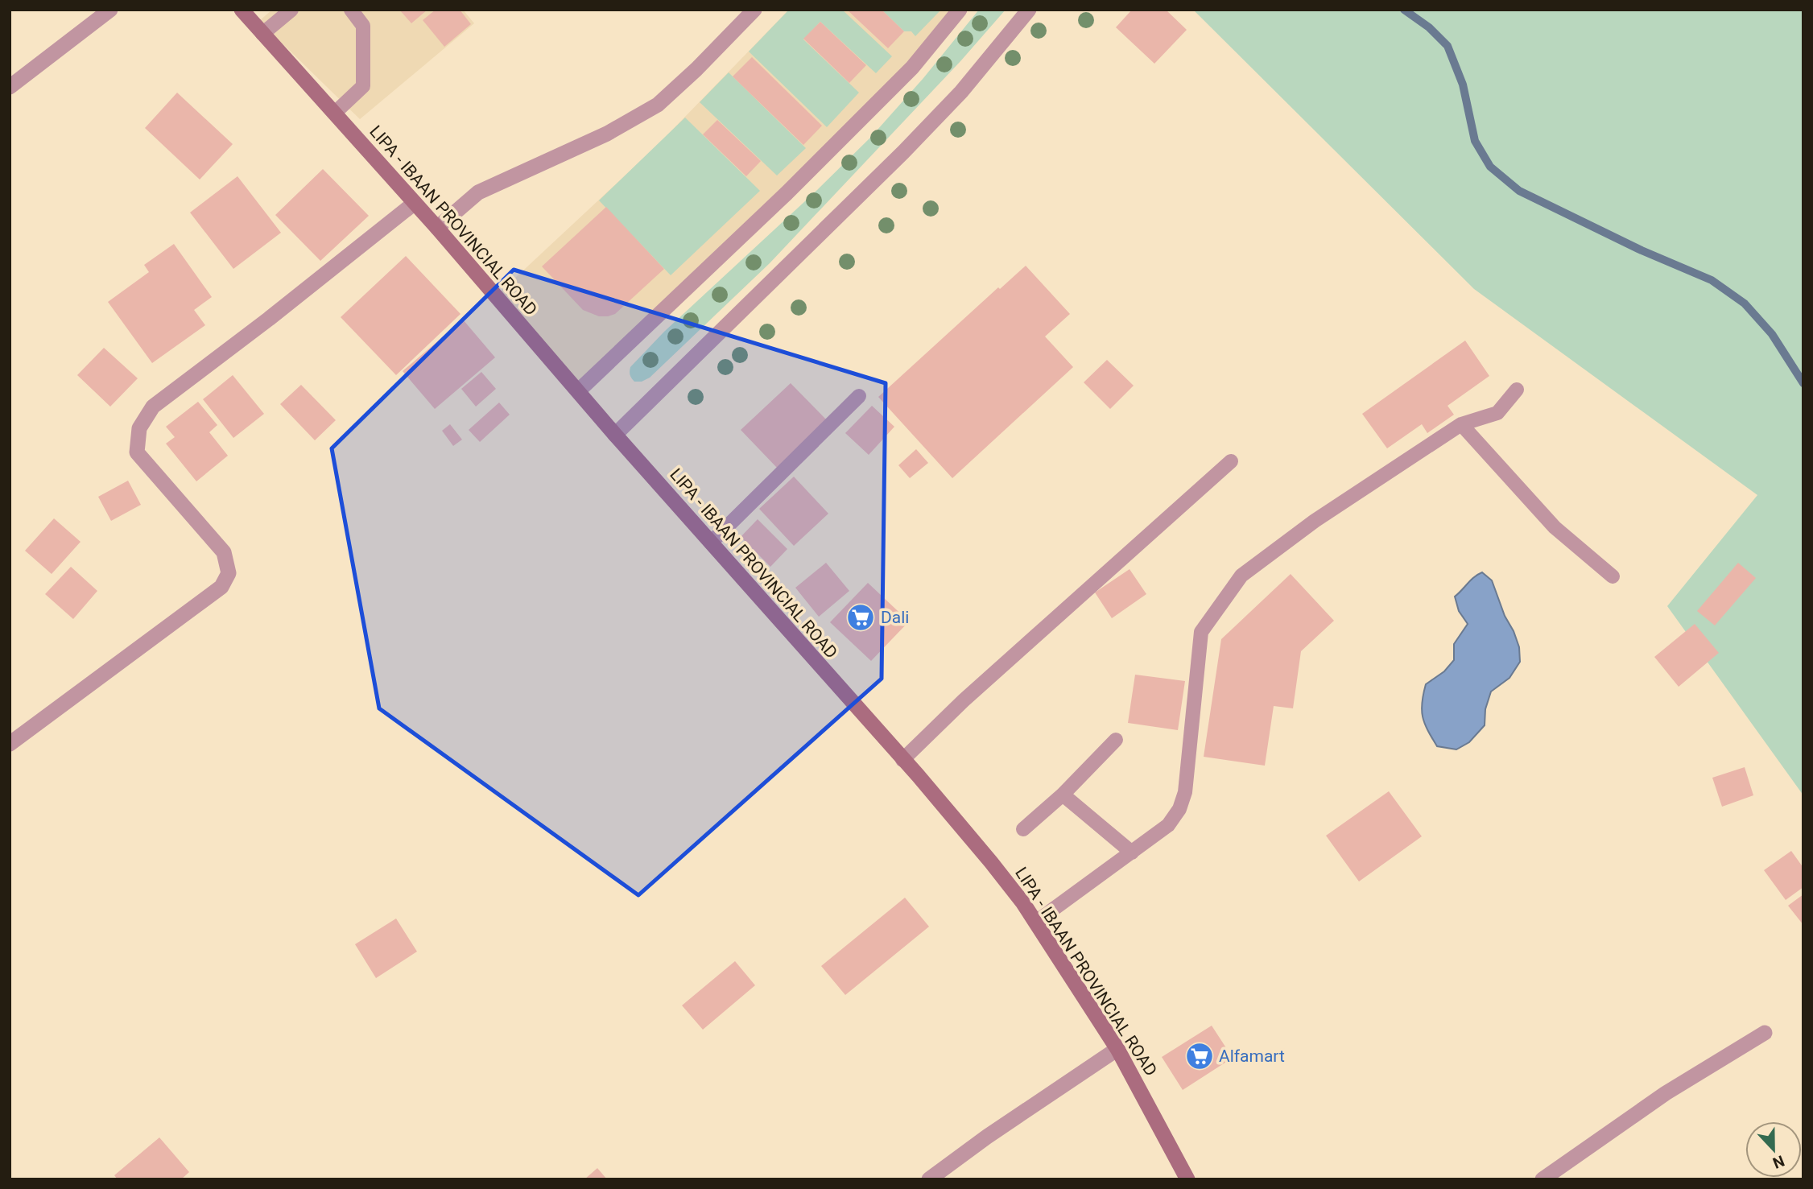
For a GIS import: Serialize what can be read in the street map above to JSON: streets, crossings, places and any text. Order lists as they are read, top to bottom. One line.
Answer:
{"streets":{"main road":["LIPA - IBAAN PROVINCIAL ROAD"]},"places":{"supermarket":["Dali","Alfamart"]},"north":"bottom"}
